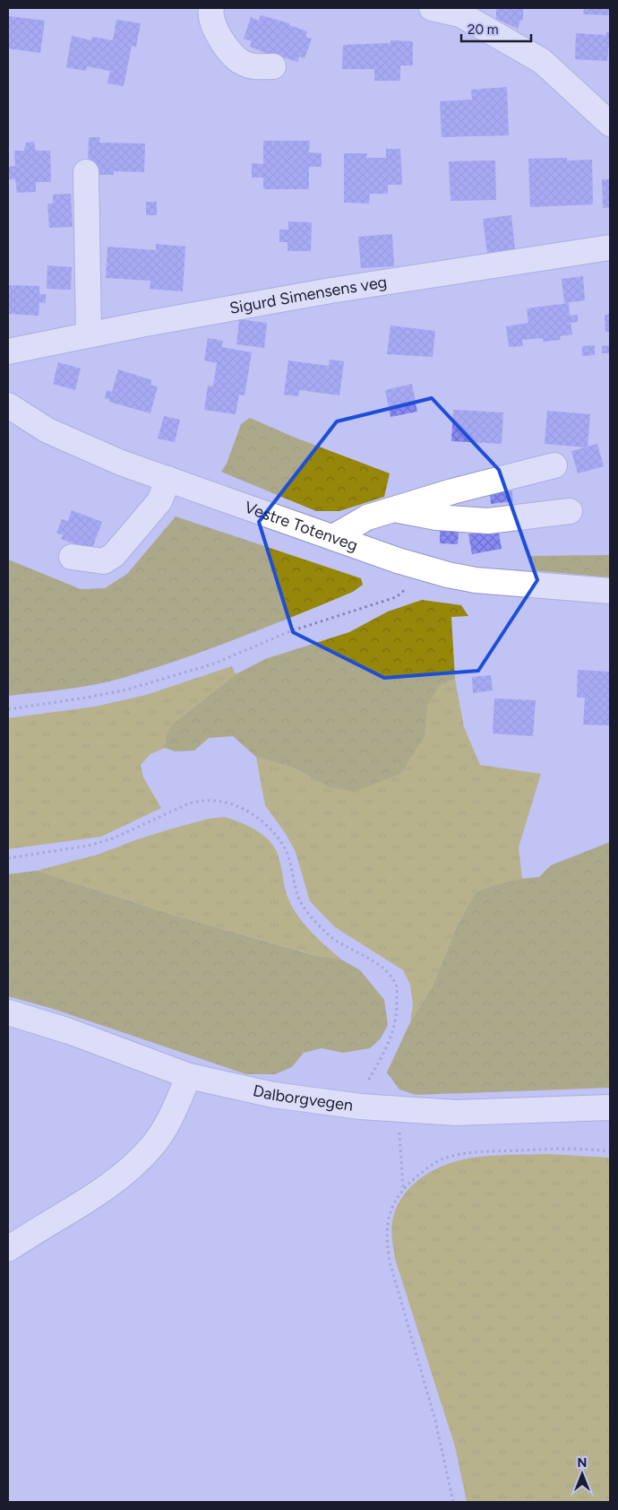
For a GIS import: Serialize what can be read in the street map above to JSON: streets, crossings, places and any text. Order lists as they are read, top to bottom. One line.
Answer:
{"streets":{"street":["Sigurd Simensens veg","Vestre Totenveg","Dalborgvegen"]},"scale_bar":"20 m","north":"top"}
